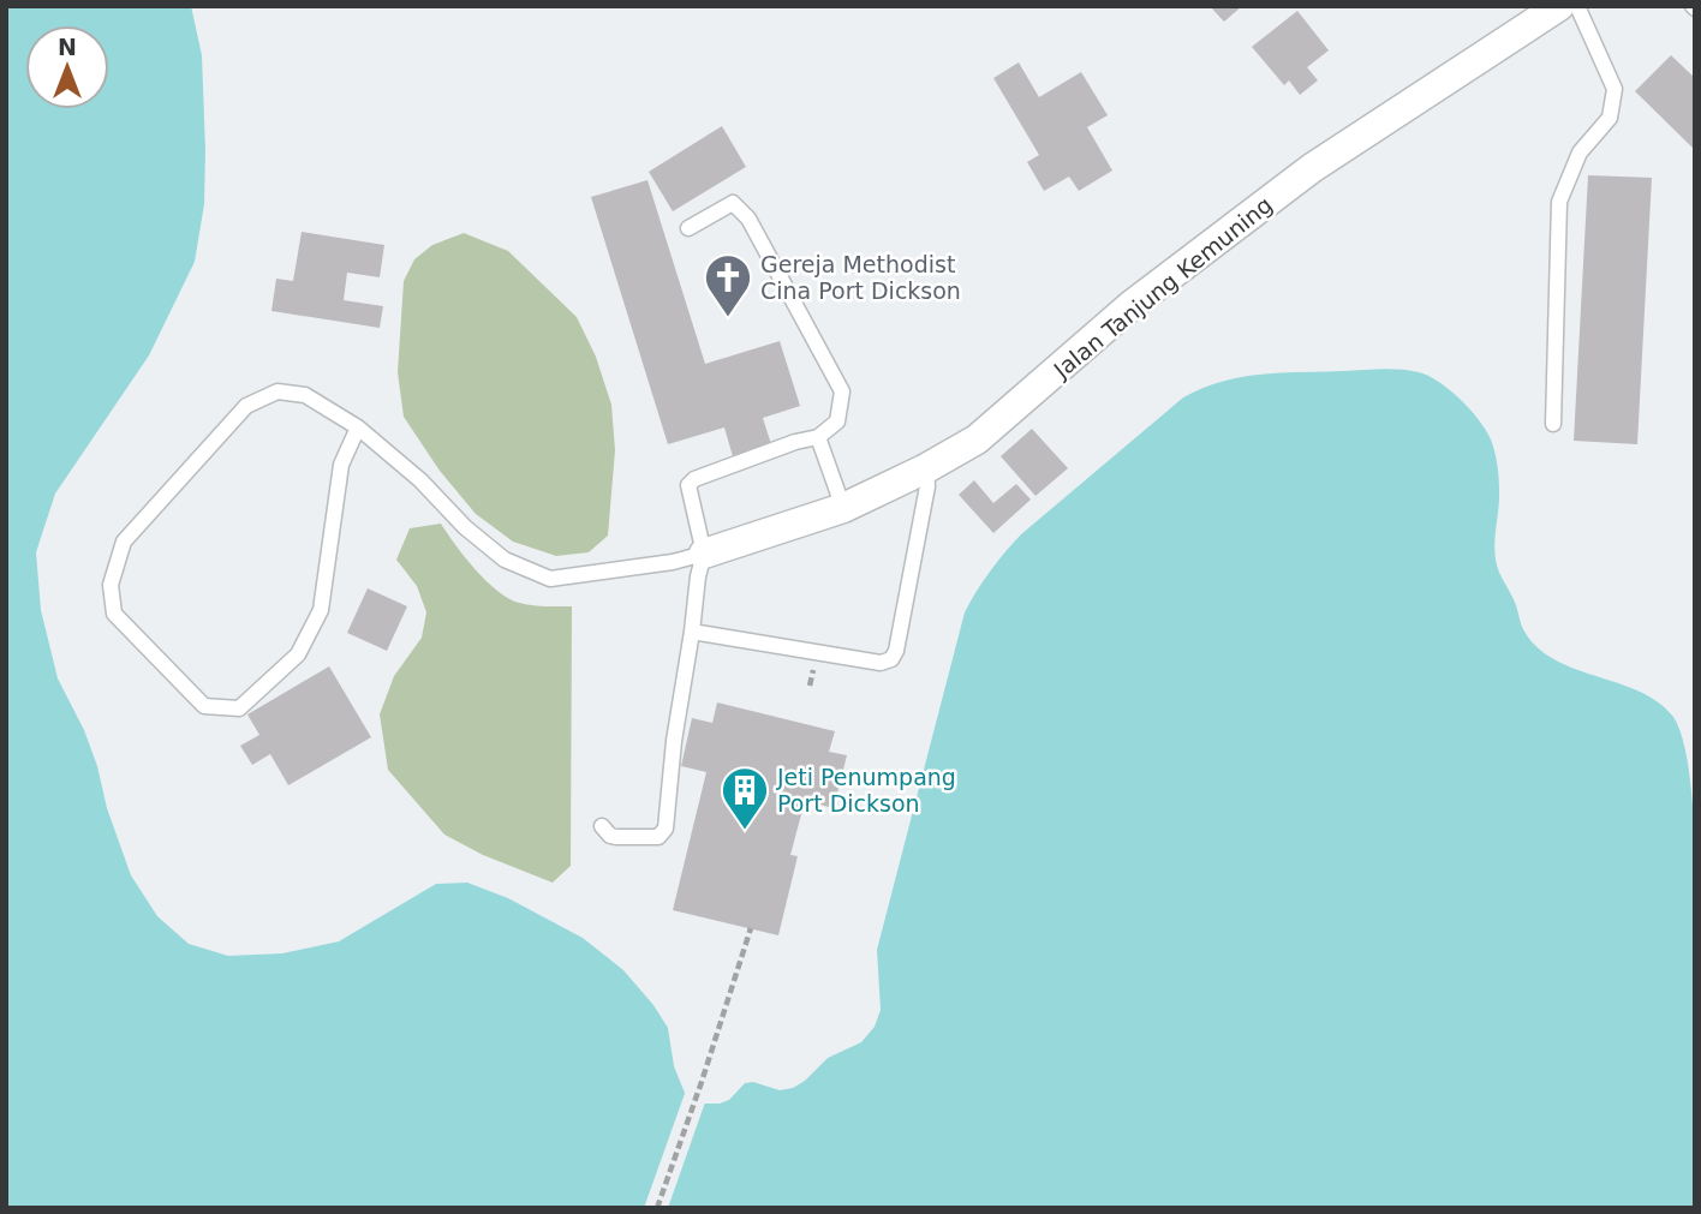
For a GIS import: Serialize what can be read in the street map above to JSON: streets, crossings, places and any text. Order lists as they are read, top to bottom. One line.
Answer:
{"streets":{"street":["Jalan Tanjung Kemuning"]},"places":{"church":["Gereja Methodist Cina Port Dickson"],"building":["Jeti Penumpang Port Dickson"]},"north":"top"}
